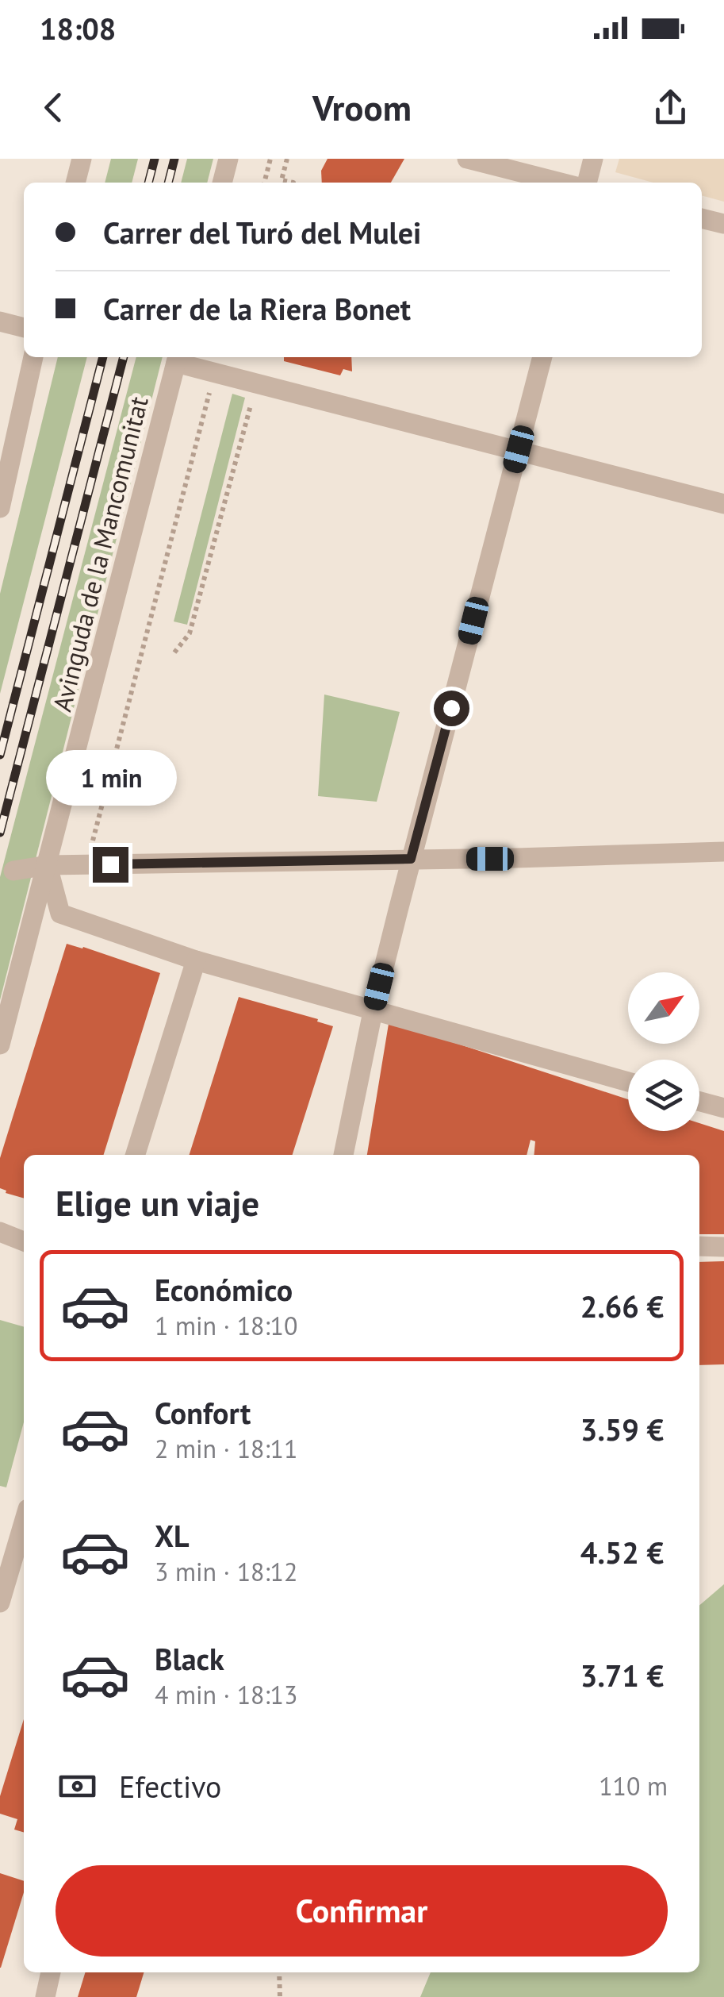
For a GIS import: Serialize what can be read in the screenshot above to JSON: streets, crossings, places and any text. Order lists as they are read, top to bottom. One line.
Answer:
{"streets":{"street":["Avinguda de la Mancomunitat"]},"north":"top right","page":{"status":"18:08","header":"Vroom","banner":["Carrer del Turó del Mulei","Carrer de la Riera Bonet"],"bubble":"1 min","heading":"Elige un viaje","list":[{"name":"Económico","note":"1 min · 18:10","value":"2.66 €"},{"name":"Confort","note":"2 min · 18:11","value":"3.59 €"},{"name":"XL","note":"3 min · 18:12","value":"4.52 €"},{"name":"Black","note":"4 min · 18:13","value":"3.71 €"}],"pay":["Efectivo","110 m"],"buttons":"Confirmar"}}
